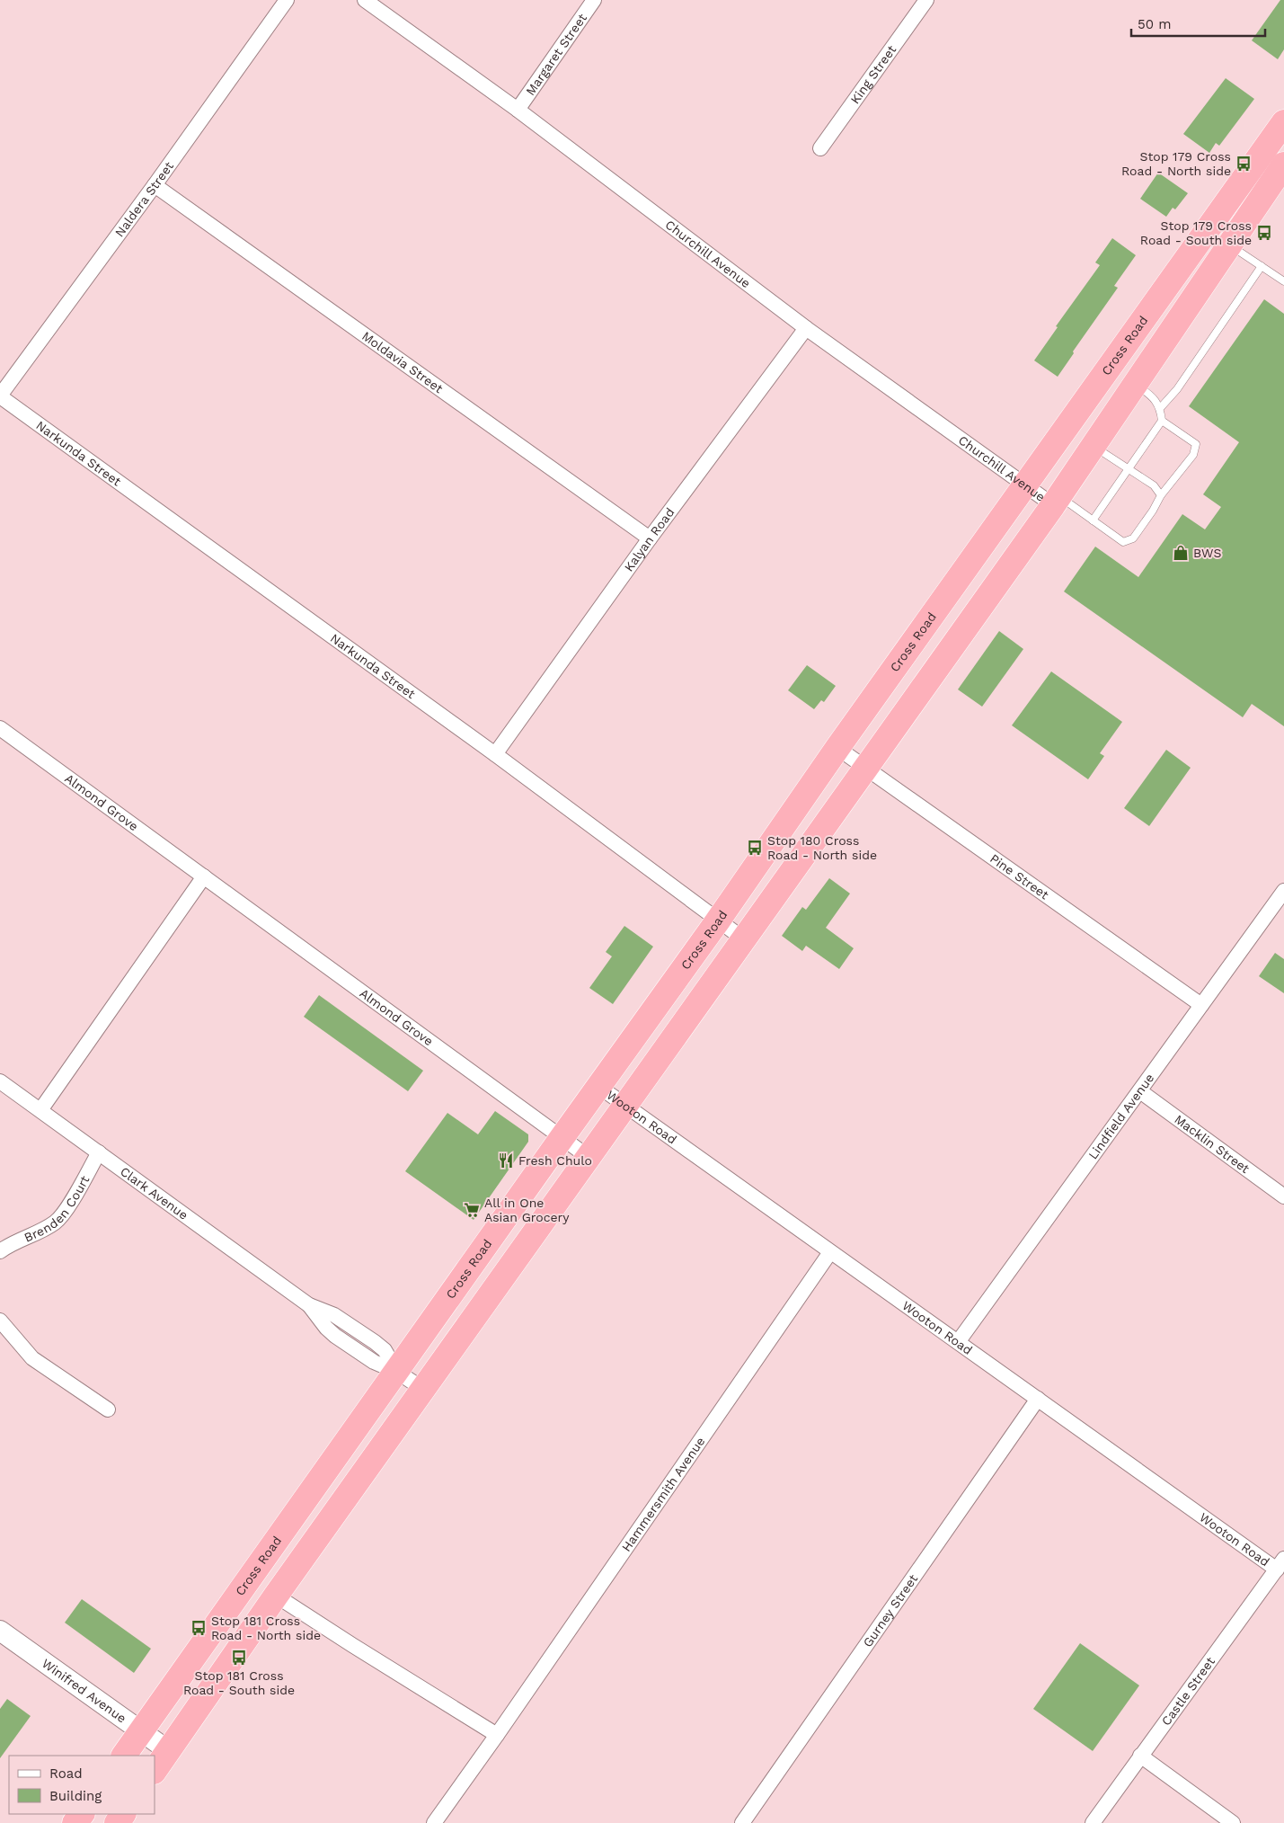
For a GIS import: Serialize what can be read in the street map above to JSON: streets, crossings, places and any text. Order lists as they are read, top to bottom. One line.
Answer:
{"streets":{"highway":["Cross Road"],"street":["Margaret Street","King Street","Naldera Street","Churchill Avenue","Moldavia Street","Narkunda Street","Kalyan Road","Almond Grove","Pine Street","Wooton Road","Lindfield Avenue","Macklin Street","Clark Avenue","Brenden Court","Hammersmith Avenue","Gurney Street","Winifred Avenue","Castle Street"]},"crossings":[["Margaret Street","Churchill Avenue"],["Naldera Street","Moldavia Street"],["Naldera Street","Narkunda Street"],["Churchill Avenue","Cross Road"],["Churchill Avenue","Kalyan Road"],["Cross Road","Narkunda Street"],["Cross Road","Almond Grove"],["Cross Road","Pine Street"],["Cross Road","Wooton Road"],["Cross Road","Clark Avenue"],["Cross Road","Winifred Avenue"],["Moldavia Street","Kalyan Road"],["Narkunda Street","Kalyan Road"],["Pine Street","Lindfield Avenue"],["Wooton Road","Lindfield Avenue"],["Wooton Road","Hammersmith Avenue"],["Wooton Road","Gurney Street"],["Wooton Road","Castle Street"],["Lindfield Avenue","Macklin Street"],["Clark Avenue","Brenden Court"]],"places":{"bus stop":["Stop 179 Cross Road - North side","Stop 179 Cross Road - South side","Stop 180 Cross Road - North side","Stop 181 Cross Road - North side","Stop 181 Cross Road - South side"],"shop":["BWS"],"restaurant":["Fresh Chulo"],"supermarket":["All in One Asian Grocery"]},"legend":["Road","Building"],"scale_bar":"50 m"}
